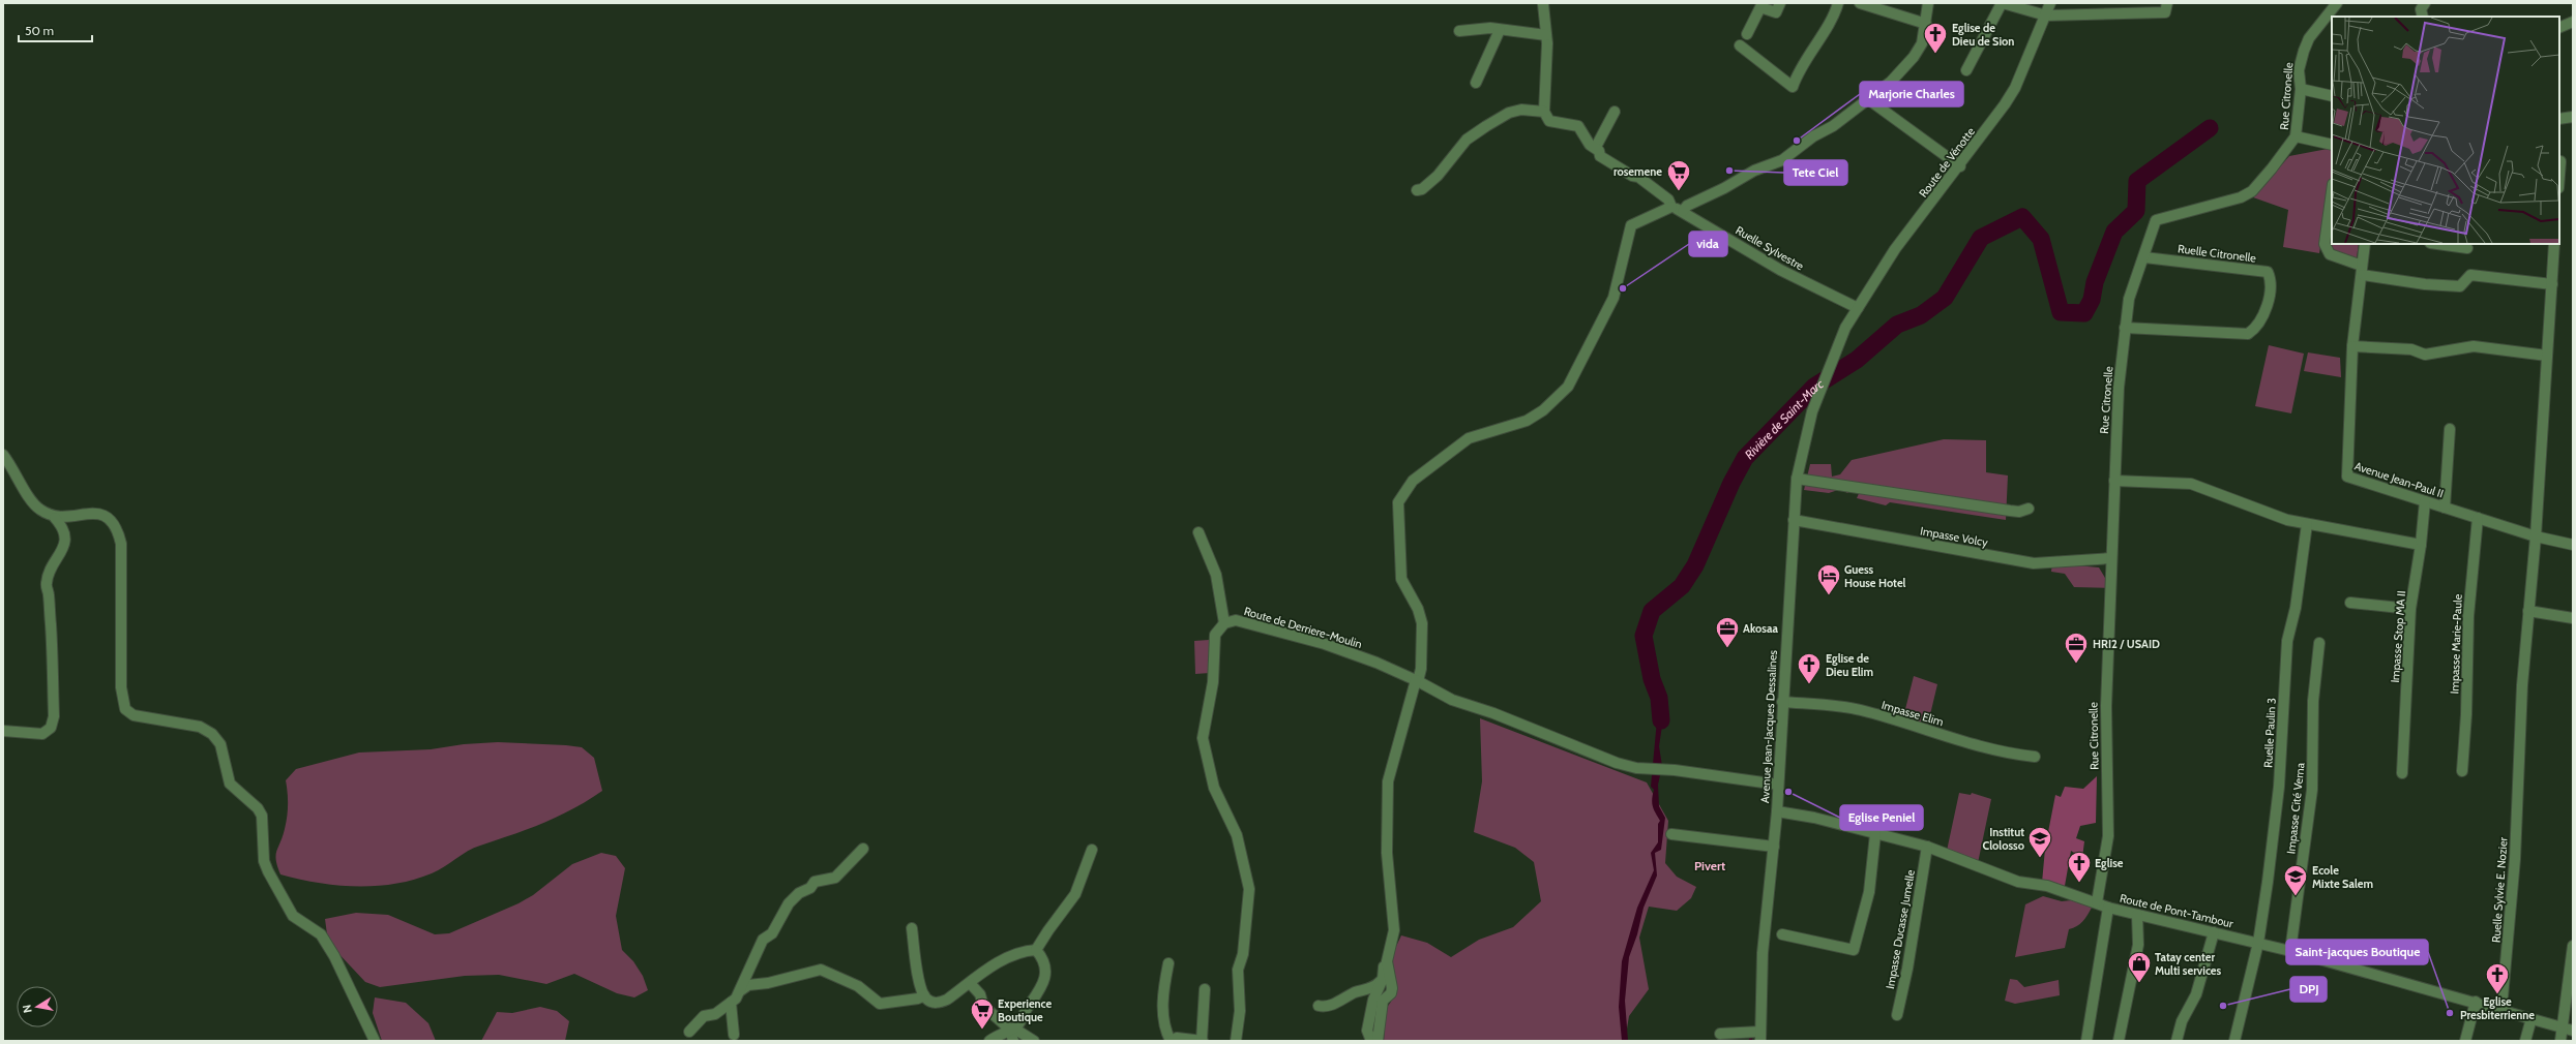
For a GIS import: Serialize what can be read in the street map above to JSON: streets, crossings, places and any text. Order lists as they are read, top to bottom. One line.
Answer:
{"streets":{"street":["Rue Citronelle","Route de Vénotte","Ruelle Sylvestre","Ruelle Citronelle","Avenue Jean-Paul II","Impasse Volcy","Route de Derriere-Moulin","Impasse Stop MA II","Impasse Marie-Paule","Impasse Elim","Avenue Jean-Jacques Dessalines","Ruelle Paulin 3","Impasse Cité Verna","Ruelle Sylvie E. Nozier","Route de Pont-Tambour","Impasse Ducasse Jumelle"]},"crossings":[["Rue Citronelle","Ruelle Citronelle"],["Rue Citronelle","Impasse Volcy"],["Rue Citronelle","Route de Pont-Tambour"],["Route de Vénotte","Ruelle Sylvestre"],["Route de Vénotte","Avenue Jean-Jacques Dessalines"],["Avenue Jean-Paul II","Impasse Stop MA II"],["Avenue Jean-Paul II","Impasse Marie-Paule"],["Avenue Jean-Paul II","Ruelle Sylvie E. Nozier"],["Impasse Volcy","Avenue Jean-Jacques Dessalines"],["Route de Derriere-Moulin","Avenue Jean-Jacques Dessalines"],["Impasse Elim","Avenue Jean-Jacques Dessalines"],["Avenue Jean-Jacques Dessalines","Route de Pont-Tambour"],["Ruelle Paulin 3","Route de Pont-Tambour"],["Impasse Cité Verna","Route de Pont-Tambour"],["Ruelle Sylvie E. Nozier","Route de Pont-Tambour"],["Route de Pont-Tambour","Impasse Ducasse Jumelle"]],"districts":["Pivert"],"water":["Rivière de Saint-Marc"],"places":{"church":["Eglise de Dieu de Sion","Eglise de Dieu Elim","Eglise","Eglise Presbiterrienne"],"other":["Marjorie Charles","Tete Ciel","vida","Eglise Peniel","DPJ","Saint-jacques Boutique"],"supermarket":["rosemene","Experience Boutique"],"hotel":["Guess House Hotel"],"office":["Akosaa","HRI2 / USAID"],"school or university":["Institut Clolosso","Ecole Mixte Salem"],"shop":["Tatay center Multi services"]},"scale_bar":"50 m","north":"left"}
